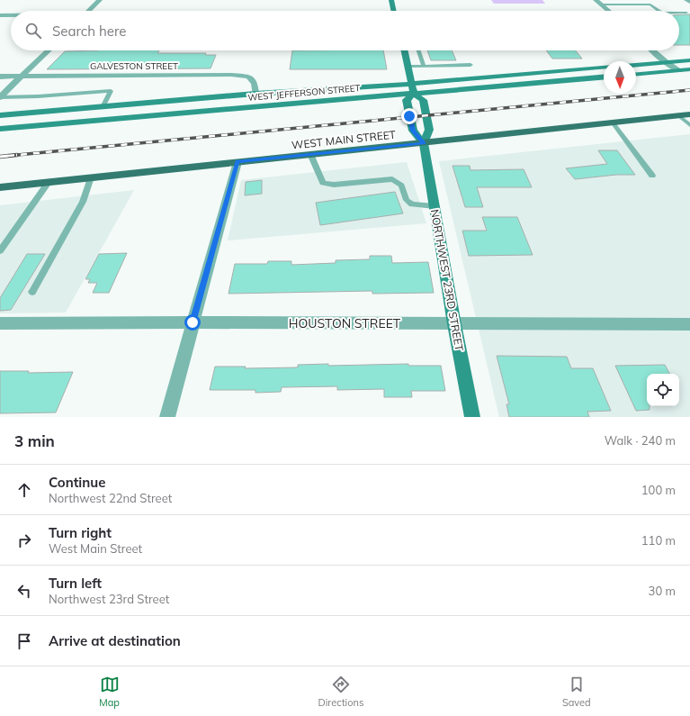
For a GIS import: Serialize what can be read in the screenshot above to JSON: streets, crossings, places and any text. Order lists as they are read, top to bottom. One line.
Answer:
{"streets":{"main road":["WEST JEFFERSON STREET","WEST MAIN STREET","NORTHWEST 23RD STREET"],"street":["GALVESTON STREET","HOUSTON STREET"]},"crossings":[["GALVESTON STREET","WEST JEFFERSON STREET"],["WEST JEFFERSON STREET","NORTHWEST 23RD STREET"],["WEST MAIN STREET","NORTHWEST 23RD STREET"],["NORTHWEST 23RD STREET","HOUSTON STREET"]],"north":"bottom","page":{"search":"Search here","heading":["3 min","Walk · 240 m"],"list":[["Continue","Northwest 22nd Street","100 m"],["Turn right","West Main Street","110 m"],["Turn left","Northwest 23rd Street","30 m"],"Arrive at destination"],"nav":["Map","Directions","Saved"]}}
